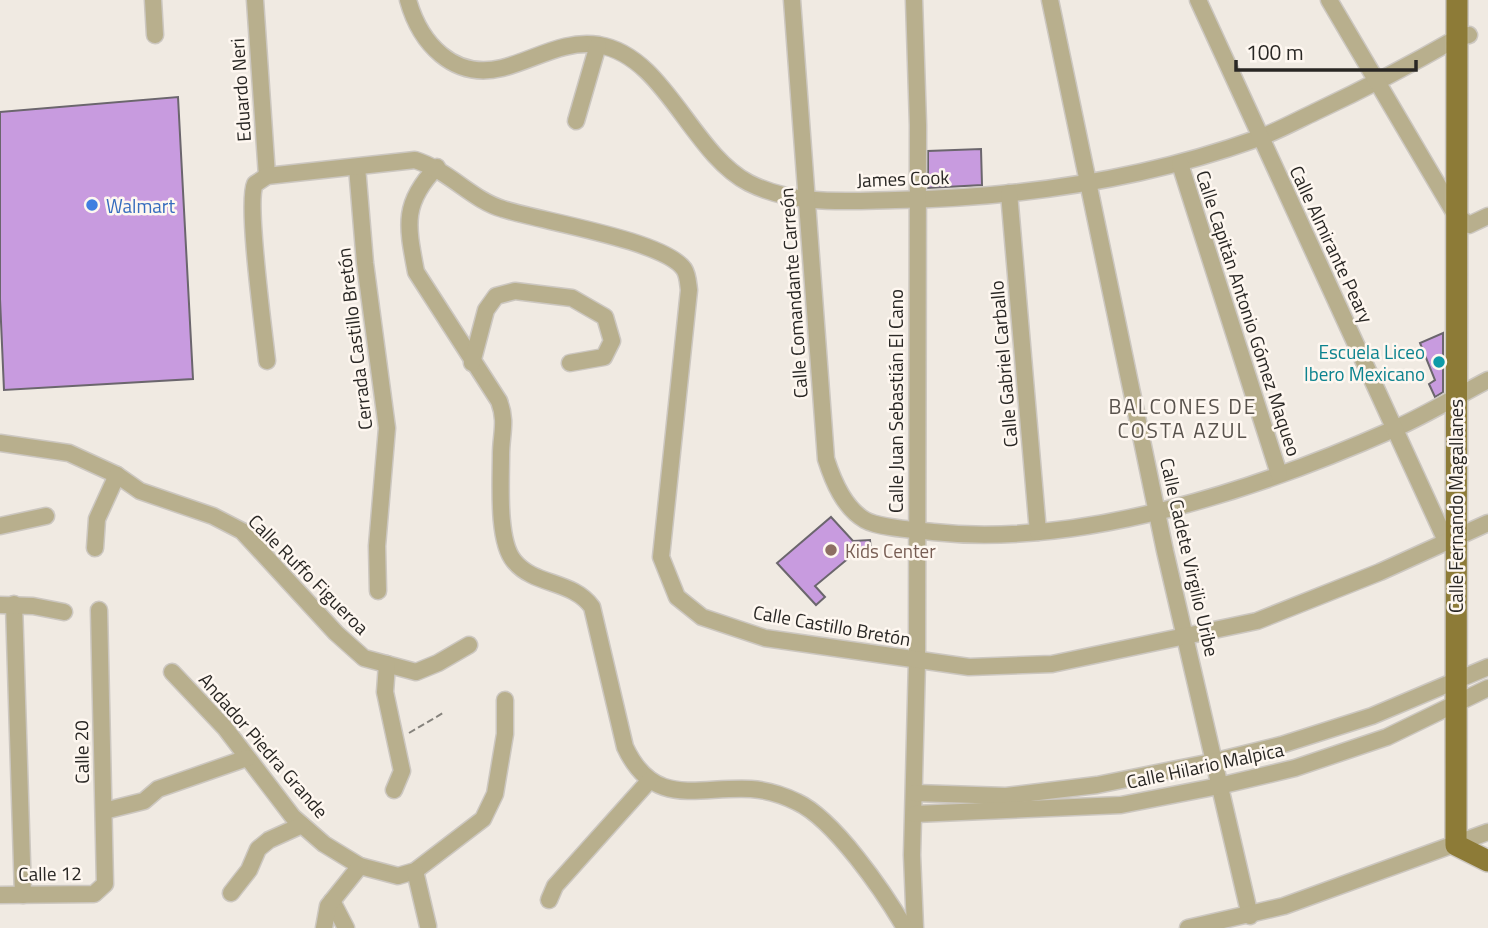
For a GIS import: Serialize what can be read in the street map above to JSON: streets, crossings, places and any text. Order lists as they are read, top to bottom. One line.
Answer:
{"streets":{"main road":["Calle Fernando Magallanes"],"street":["Eduardo Neri","James Cook","Calle Almirante Peary","Calle Comandante Carreón","Calle Capitán Antonio Gómez Maqueo","Cerrada Castillo Bretón","Calle Gabriel Carballo","Calle Juan Sebastián El Cano","Calle Cadete Virgilio Uribe","Calle Ruffo Figueroa","Calle Castillo Bretón","Andador Piedra Grande","Calle 20","Calle Hilario Malpica","Calle 12"]},"crossings":[["Eduardo Neri","Calle Castillo Bretón"],["James Cook","Calle Almirante Peary"],["James Cook","Calle Comandante Carreón"],["James Cook","Calle Capitán Antonio Gómez Maqueo"],["James Cook","Calle Gabriel Carballo"],["James Cook","Calle Juan Sebastián El Cano"],["James Cook","Calle Fernando Magallanes"],["James Cook","Calle Cadete Virgilio Uribe"],["Calle Almirante Peary","Calle Comandante Carreón"],["Calle Almirante Peary","Calle Fernando Magallanes"],["Calle Almirante Peary","Calle Castillo Bretón"],["Calle Comandante Carreón","Calle Capitán Antonio Gómez Maqueo"],["Calle Comandante Carreón","Calle Gabriel Carballo"],["Calle Comandante Carreón","Calle Juan Sebastián El Cano"],["Calle Comandante Carreón","Calle Fernando Magallanes"],["Calle Comandante Carreón","Calle Cadete Virgilio Uribe"],["Cerrada Castillo Bretón","Calle Castillo Bretón"],["Calle Juan Sebastián El Cano","Calle Castillo Bretón"],["Calle Juan Sebastián El Cano","Calle Hilario Malpica"],["Calle Fernando Magallanes","Calle Castillo Bretón"],["Calle Fernando Magallanes","Calle Hilario Malpica"],["Calle Cadete Virgilio Uribe","Calle Castillo Bretón"],["Calle Cadete Virgilio Uribe","Calle Hilario Malpica"],["Calle 20","Calle 12"]],"districts":["BALCONES DE COSTA AZUL"],"places":["Walmart","Escuela Liceo Ibero Mexicano","Kids Center"],"scale_bar":"100 m"}
